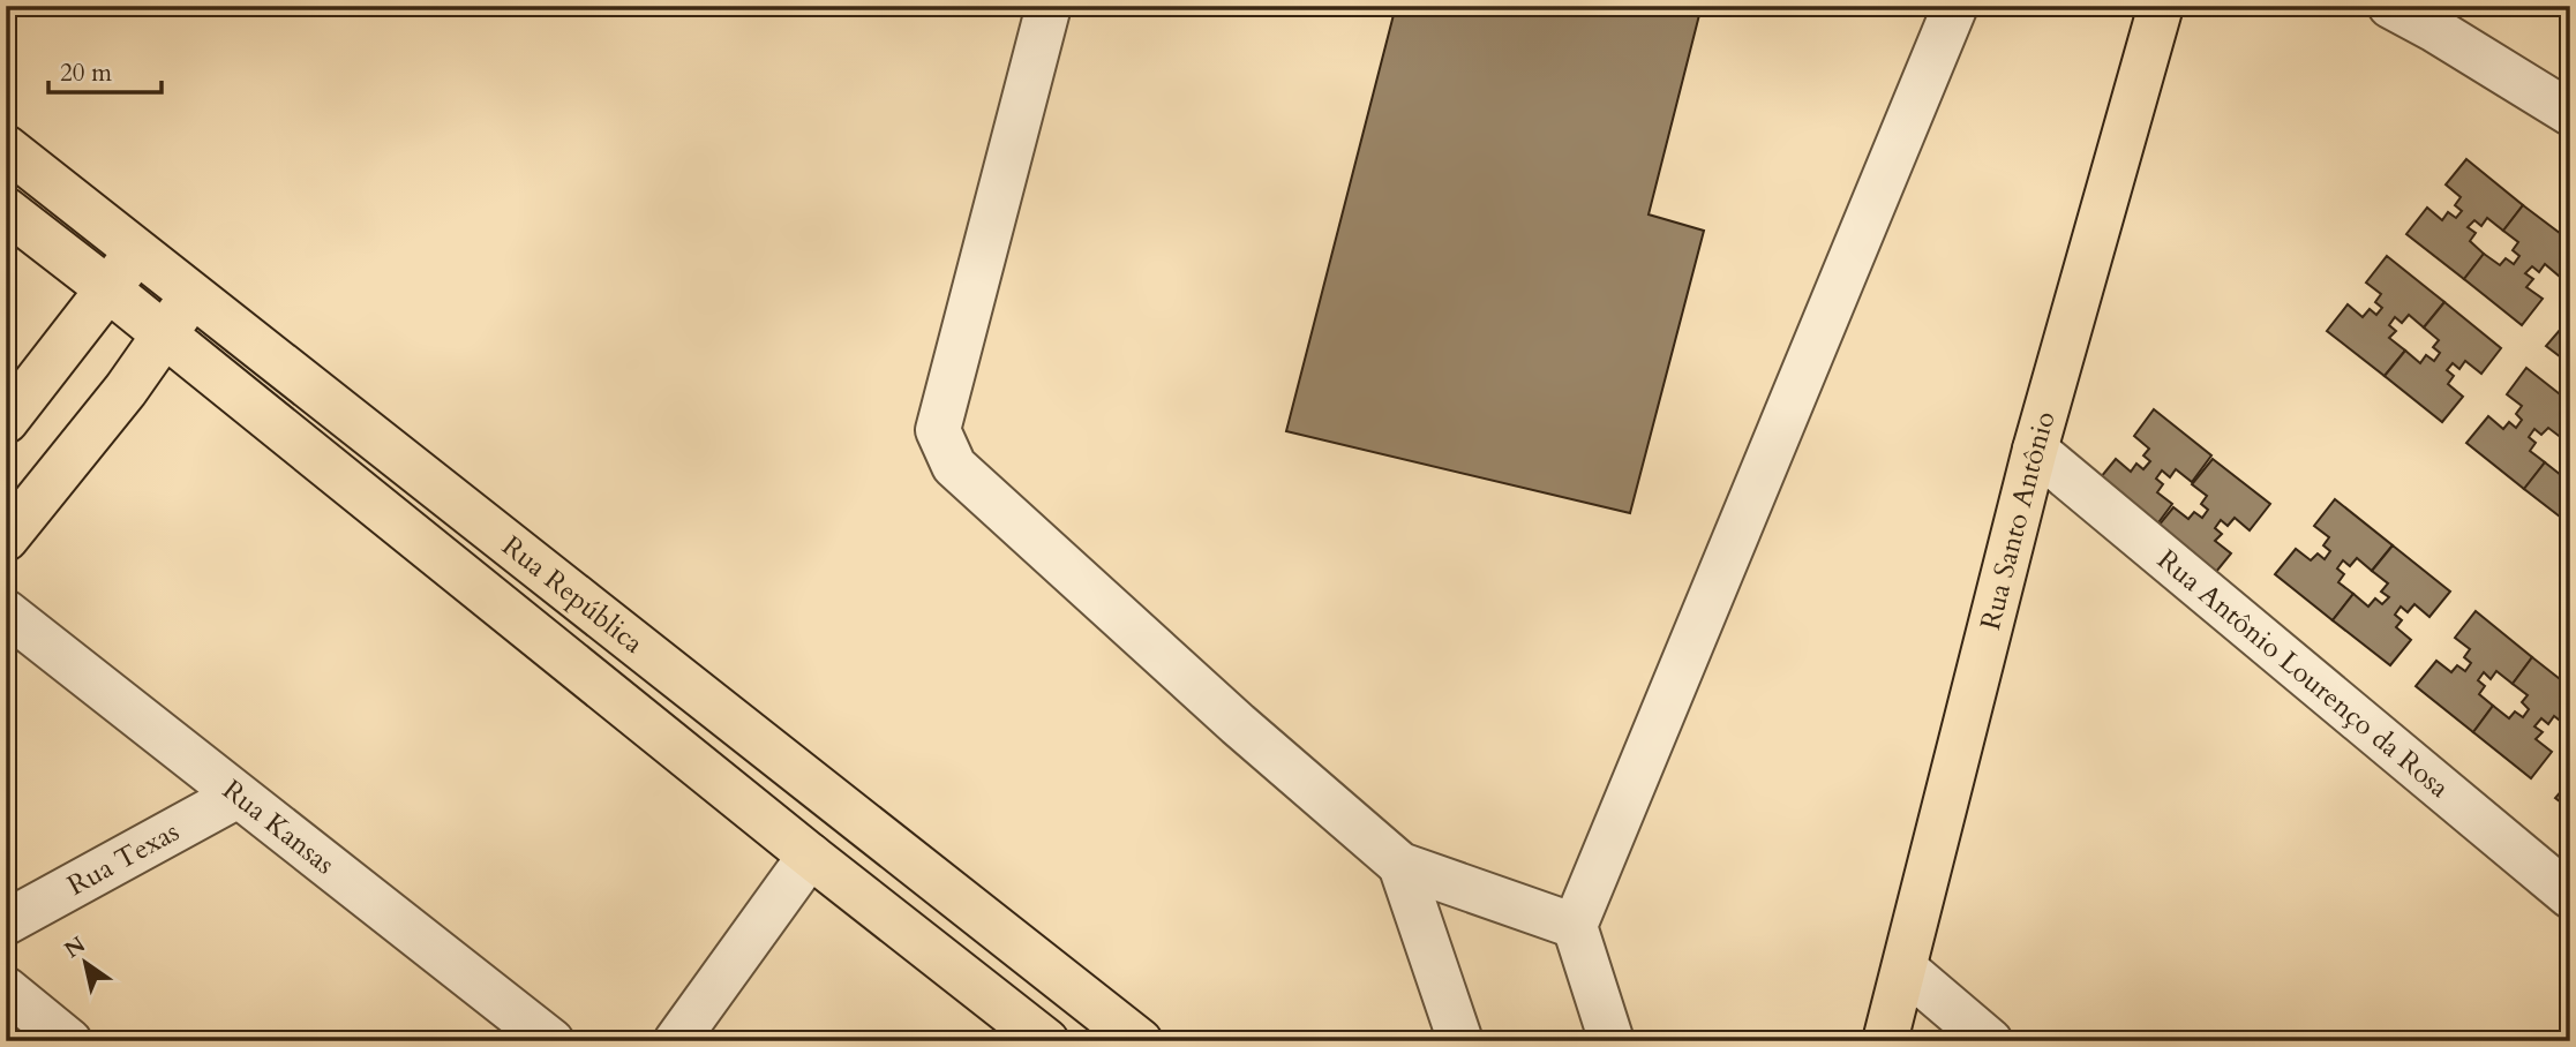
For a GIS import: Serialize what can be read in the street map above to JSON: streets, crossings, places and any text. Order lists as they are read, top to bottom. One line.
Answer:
{"streets":{"main road":["Rua Santo Antônio","Rua República"],"street":["Rua Antônio Lourenço da Rosa","Rua Kansas","Rua Texas"]},"crossings":[["Rua Santo Antônio","Rua Antônio Lourenço da Rosa"],["Rua Kansas","Rua Texas"]],"scale_bar":"20 m","north":"top left"}
